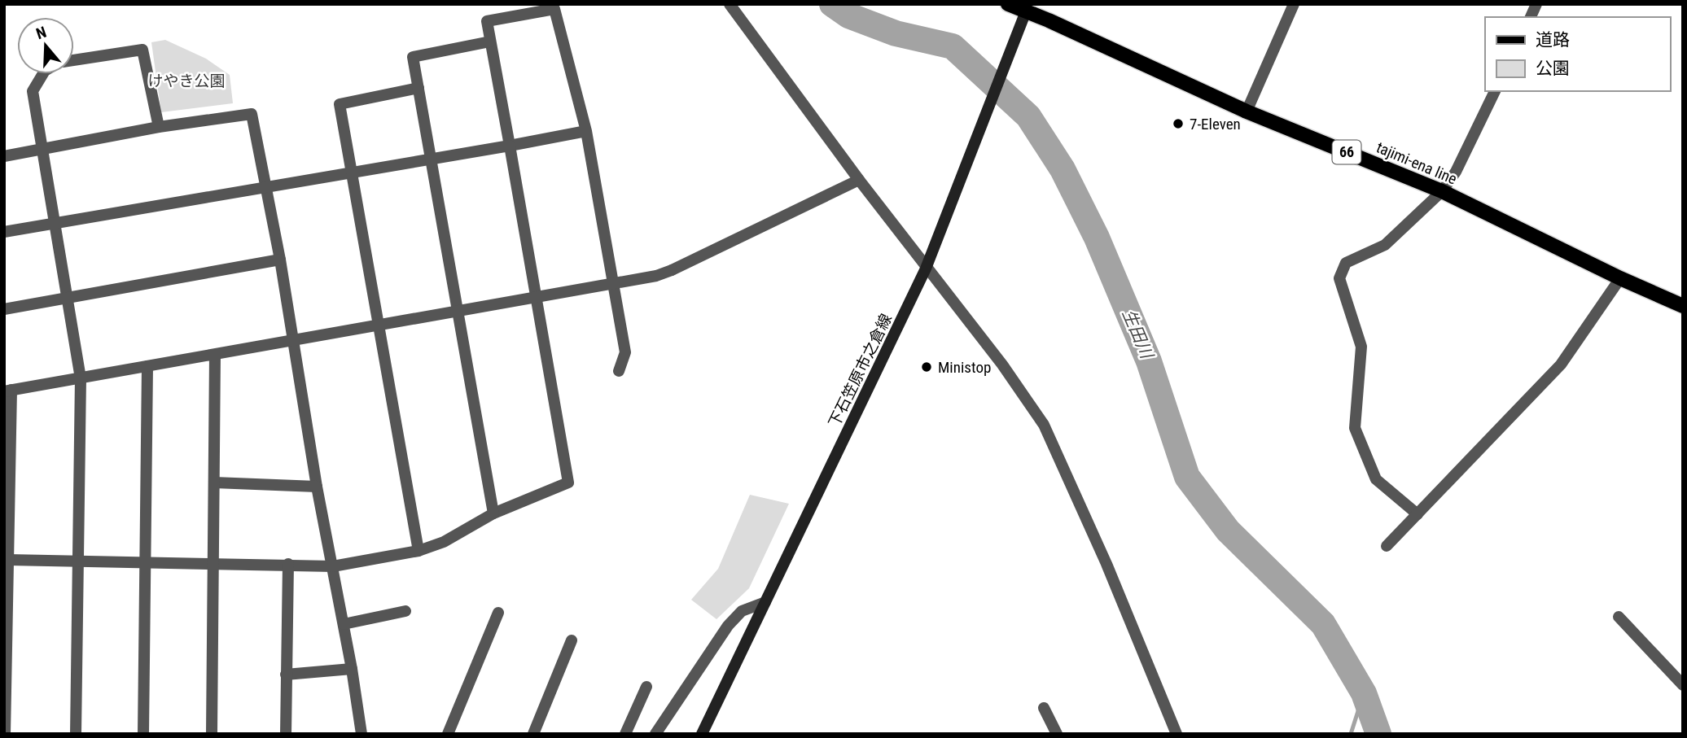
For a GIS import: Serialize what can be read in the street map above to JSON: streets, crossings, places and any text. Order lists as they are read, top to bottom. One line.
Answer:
{"streets":{"main road":["66","tajimi-ena line","下石笠原市之倉線"]},"crossings":[["tajimi-ena line","下石笠原市之倉線"]],"water":["生田川"],"parks":["けやき公園"],"places":["7-Eleven","Ministop"],"legend":["道路","公園"],"north":"top"}
